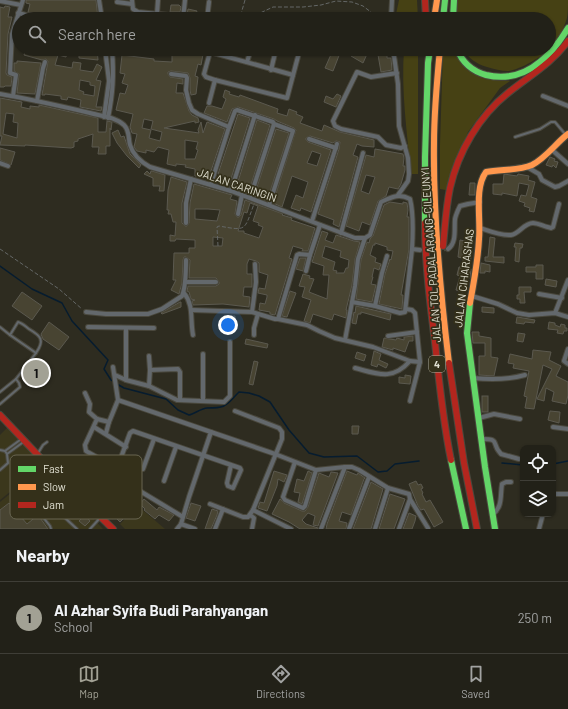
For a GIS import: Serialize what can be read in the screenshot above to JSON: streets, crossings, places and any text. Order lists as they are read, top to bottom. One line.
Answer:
{"streets":{"main road":["JALAN TOL PADALARANG–CILEUNYI","JALAN CIHARASHAS","4"],"street":["JALAN CARINGIN"]},"legend":["Fast","Slow","Jam"],"page":{"search":"Search here","pins":"1","heading":"Nearby","list":[{"mark":"1","name":"Al Azhar Syifa Budi Parahyangan","note":"School","value":"250 m"}],"nav":["Map","Directions","Saved"]}}
